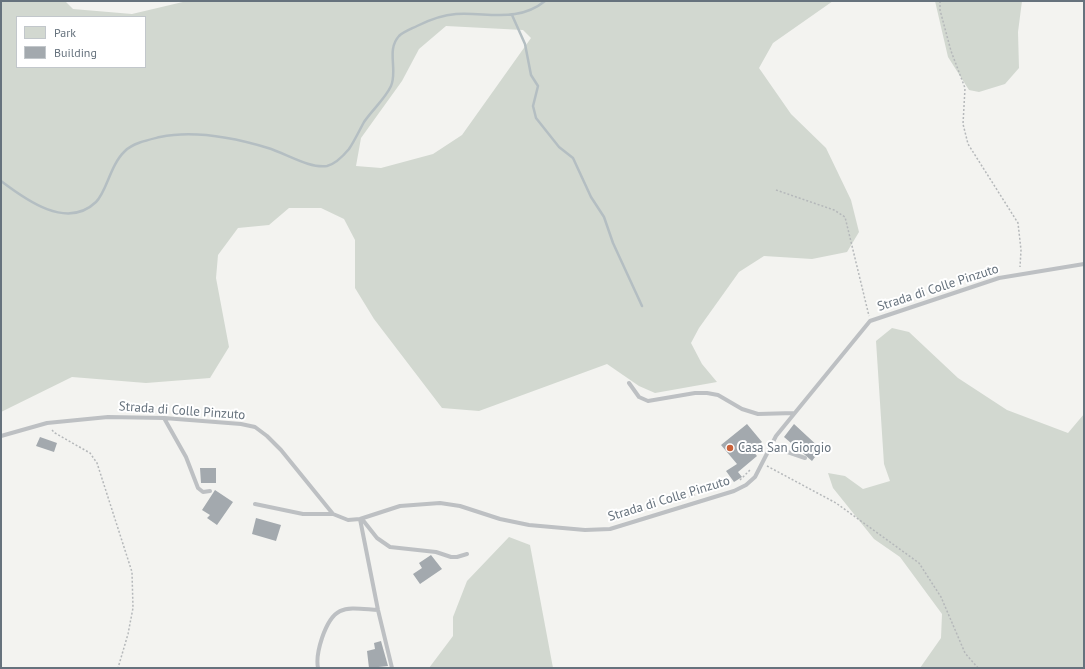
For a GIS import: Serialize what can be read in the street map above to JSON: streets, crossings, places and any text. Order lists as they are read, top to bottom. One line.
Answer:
{"streets":{"lane":["Strada di Colle Pinzuto"]},"places":["Casa San Giorgio"],"legend":["Park","Building"]}
